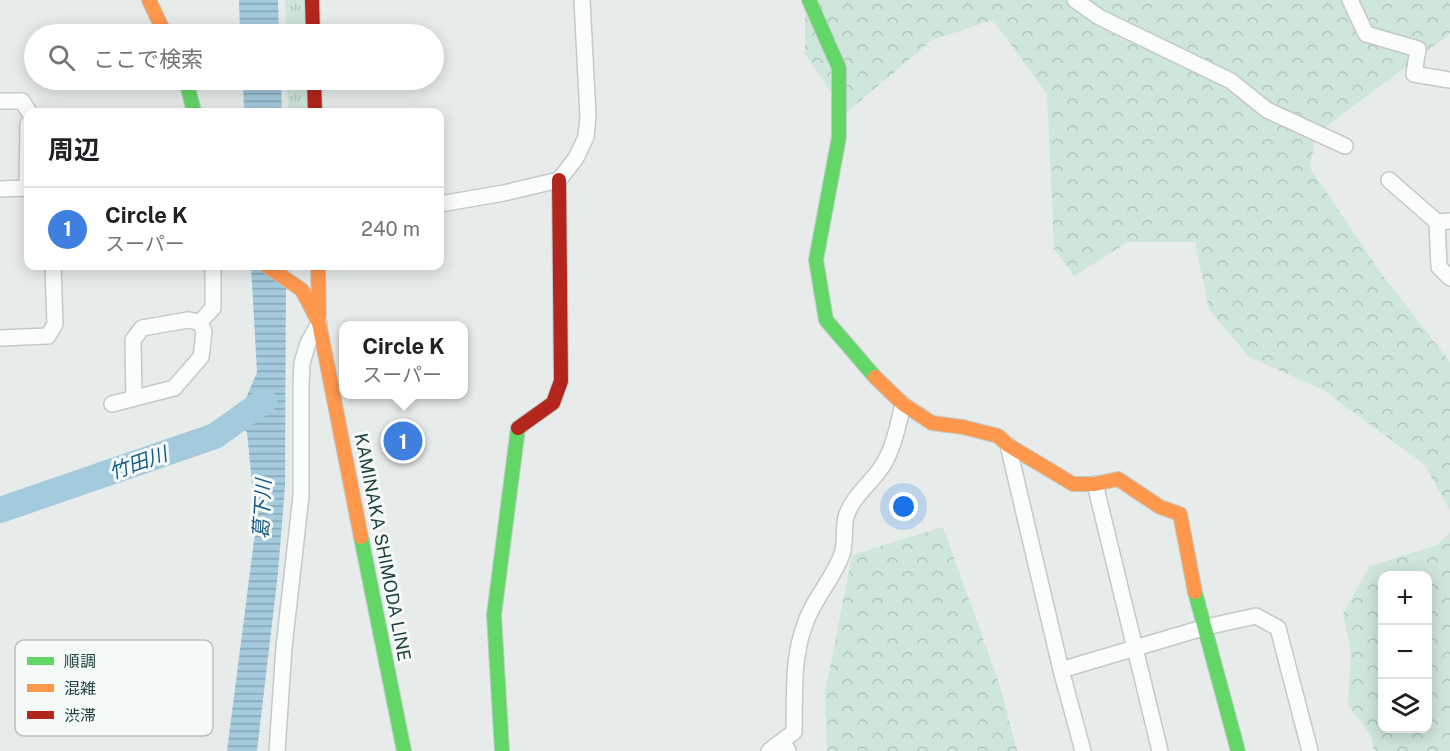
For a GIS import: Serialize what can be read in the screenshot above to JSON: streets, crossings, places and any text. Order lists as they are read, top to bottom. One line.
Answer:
{"streets":{"street":["KAMINAKA SHIMODA LINE"]},"water":["竹田川","葛下川"],"legend":["順調","混雑","渋滞"],"page":{"search":"ここで検索","heading":"周辺","list":[{"mark":"1","name":"Circle K","note":"スーパー","value":"240 m"}],"popup":["Circle K","スーパー"],"pins":"1","map_buttons":["+","−"]}}
